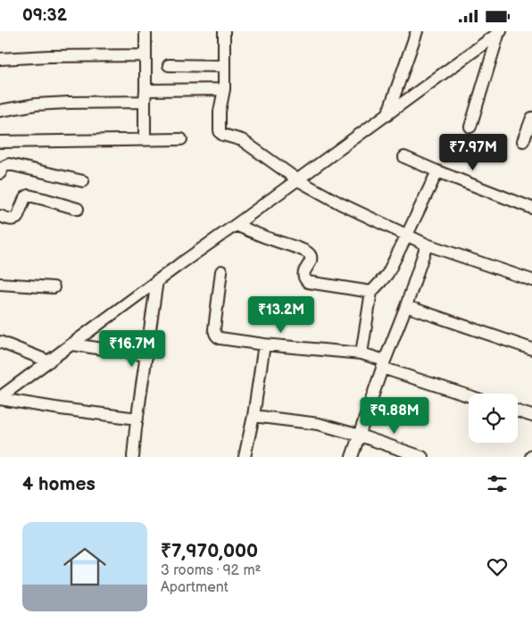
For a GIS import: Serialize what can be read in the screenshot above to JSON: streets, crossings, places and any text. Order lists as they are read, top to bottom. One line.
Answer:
{"page":{"status":"09:32","price":["₹7.97M","₹13.2M","₹16.7M","₹9.88M"],"heading":"4 homes","list":[{"name":"₹7,970,000","note":"3 rooms · 92 m² · Apartment"}]}}
